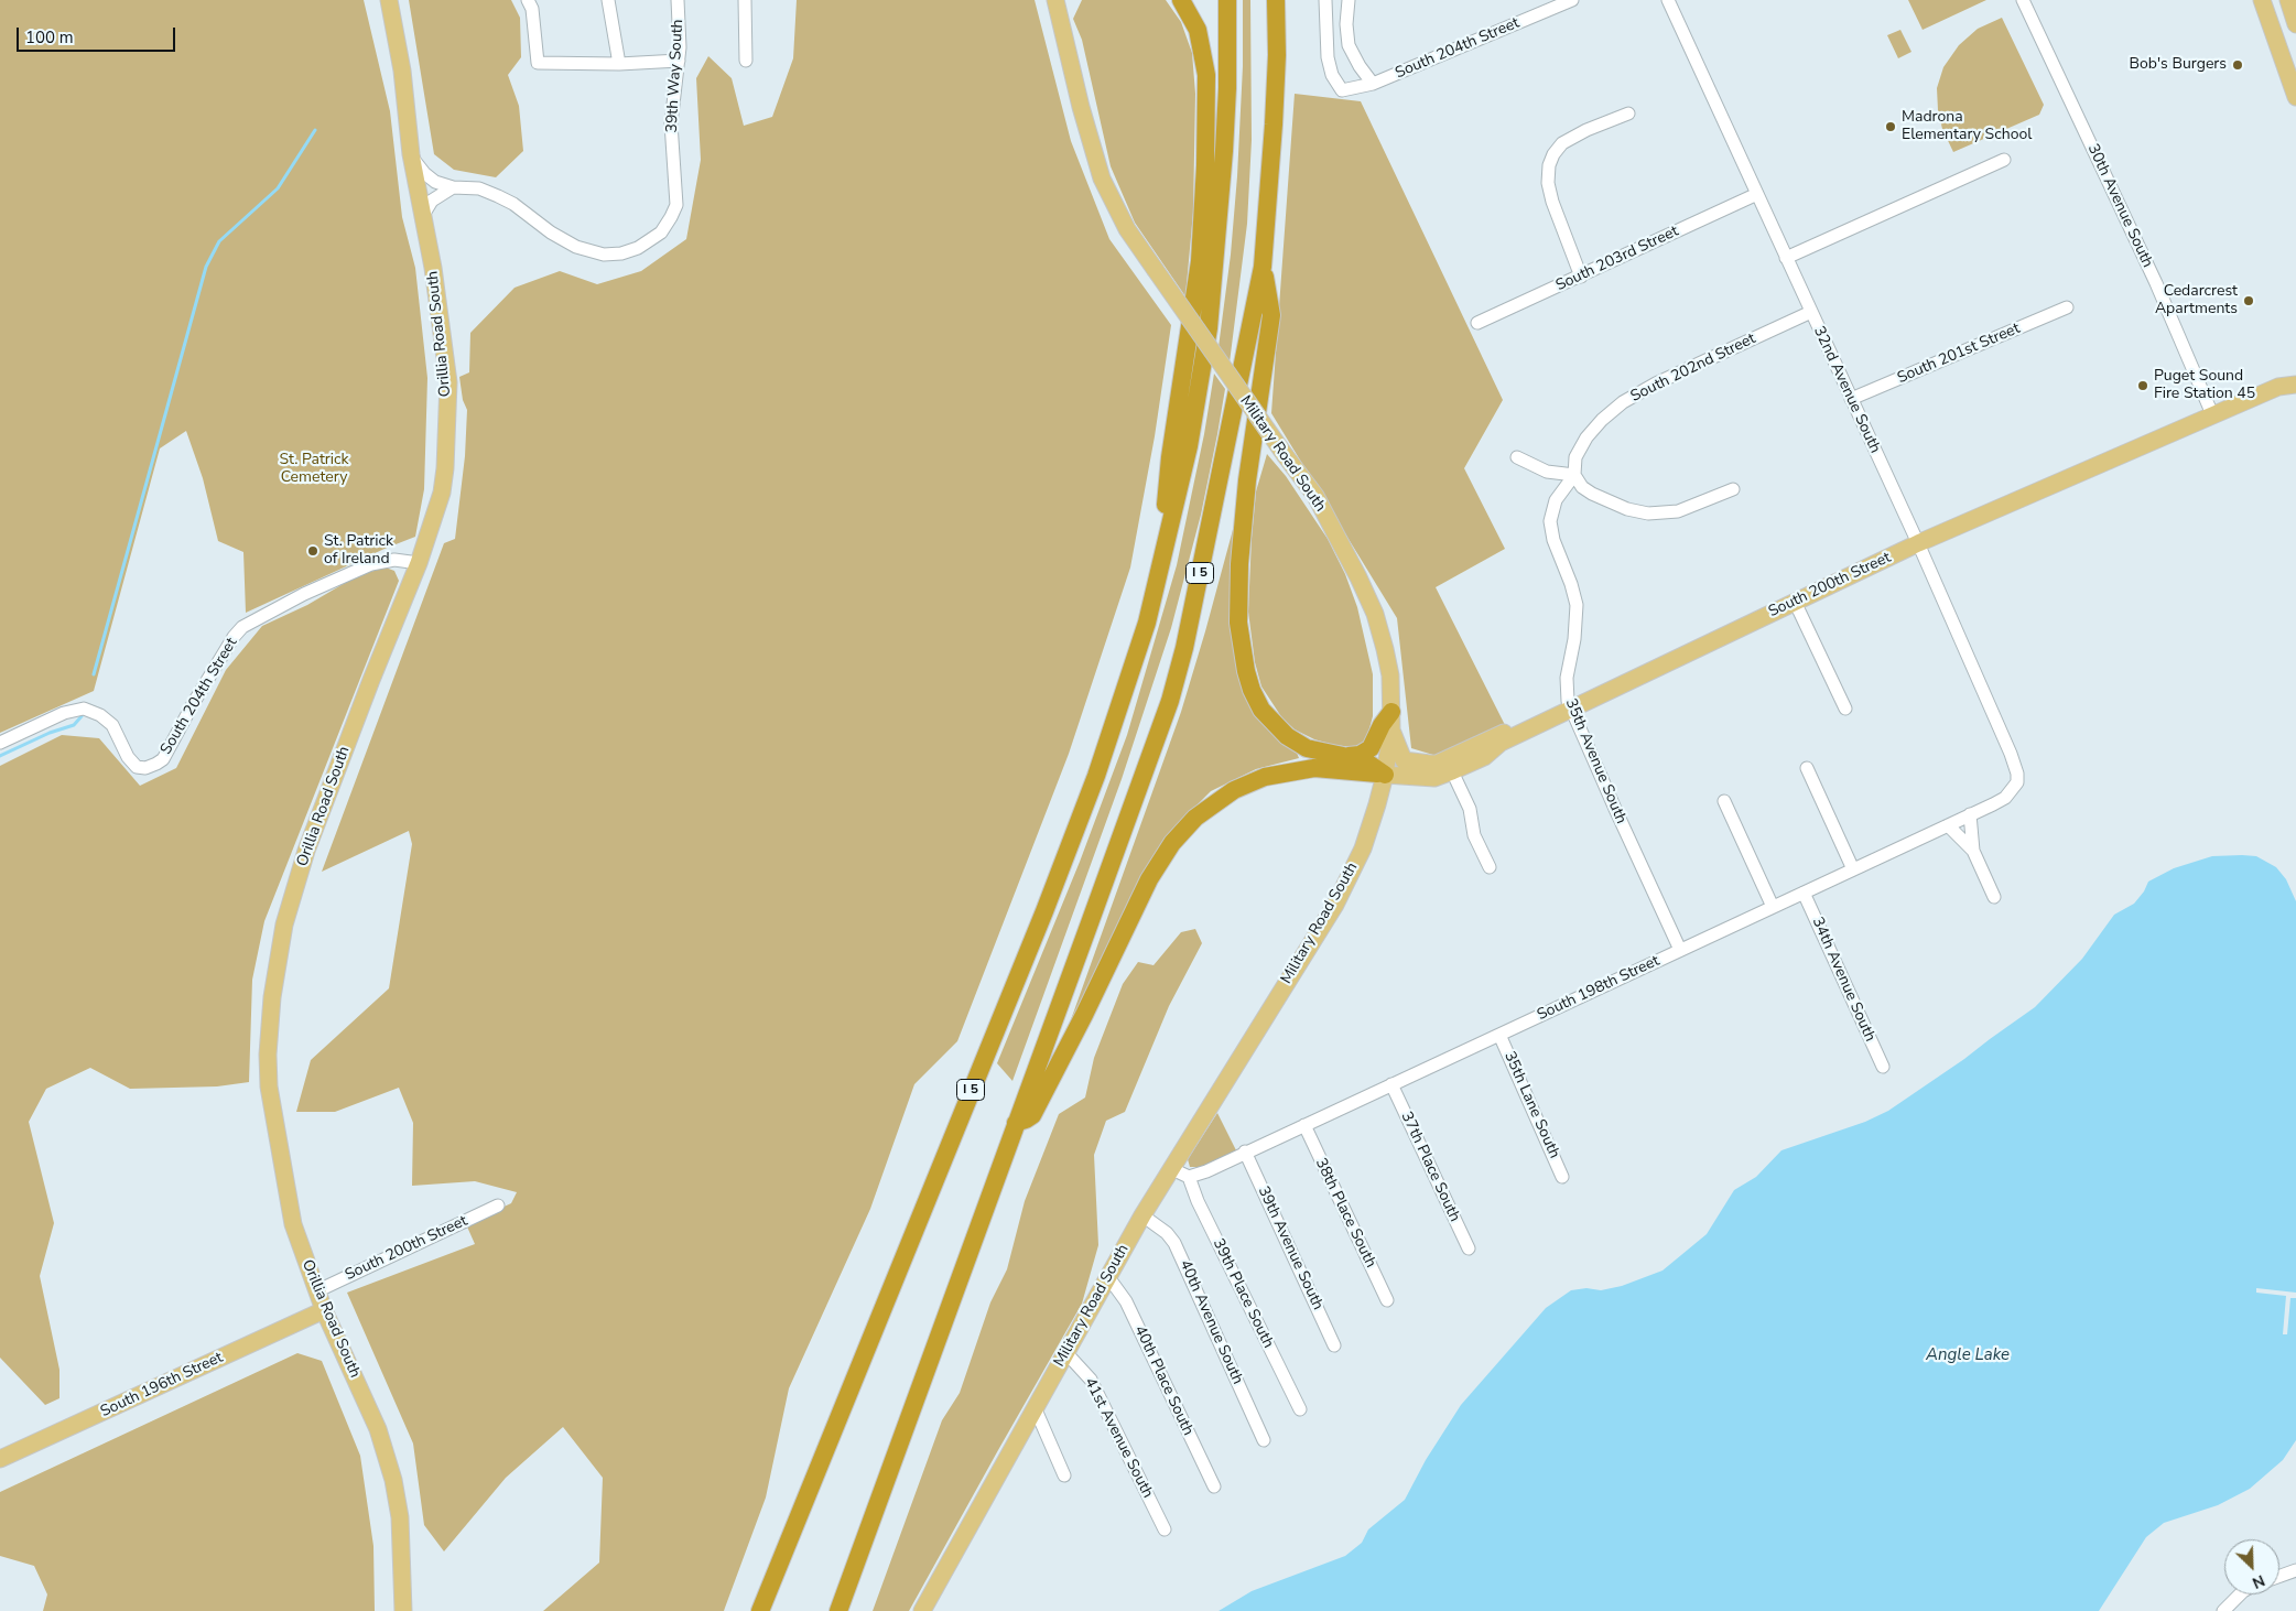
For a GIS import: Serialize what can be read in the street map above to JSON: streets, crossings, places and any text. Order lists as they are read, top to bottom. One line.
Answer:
{"streets":{"highway":["I 5"],"main road":["Orillia Road South","Military Road South","South 200th Street","South 196th Street"],"street":["South 204th Street","39th Way South","30th Avenue South","South 203rd Street","South 201st Street","South 202nd Street","32nd Avenue South","35th Avenue South","34th Avenue South","South 198th Street","35th Lane South","37th Place South","38th Place South","39th Avenue South","39th Place South","40th Avenue South","40th Place South","41st Avenue South"]},"crossings":[["South 204th Street","Orillia Road South"],["30th Avenue South","South 200th Street"],["South 203rd Street","32nd Avenue South"],["Orillia Road South","South 200th Street"],["Orillia Road South","South 196th Street"],["South 201st Street","32nd Avenue South"],["South 202nd Street","32nd Avenue South"],["South 202nd Street","35th Avenue South"],["32nd Avenue South","South 200th Street"],["32nd Avenue South","South 198th Street"],["Military Road South","South 200th Street"],["Military Road South","40th Avenue South"],["Military Road South","40th Place South"],["Military Road South","41st Avenue South"],["South 200th Street","35th Avenue South"],["35th Avenue South","South 198th Street"],["34th Avenue South","South 198th Street"],["South 198th Street","35th Lane South"],["South 198th Street","37th Place South"],["South 198th Street","38th Place South"],["South 198th Street","39th Avenue South"],["South 198th Street","39th Place South"]],"water":["Angle Lake"],"parks":["St. Patrick Cemetery"],"places":["Bob's Burgers","Madrona Elementary School","Cedarcrest Apartments","Puget Sound Fire Station 45","St. Patrick of Ireland"],"scale_bar":"100 m","north":"bottom right"}
